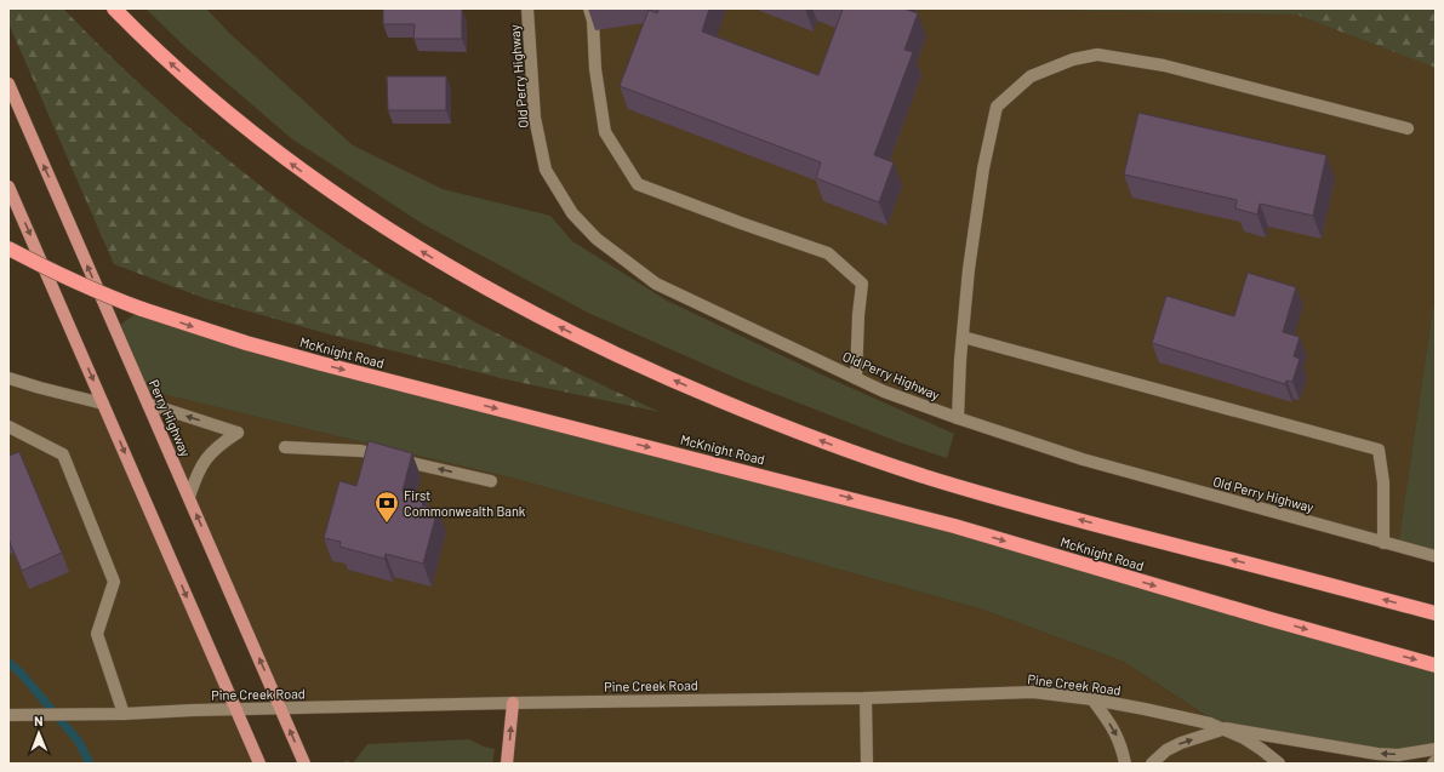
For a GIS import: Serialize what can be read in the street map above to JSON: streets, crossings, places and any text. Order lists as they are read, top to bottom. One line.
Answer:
{"streets":{"highway":["McKnight Road"],"main road":["Perry Highway"],"street":["Old Perry Highway","Pine Creek Road"]},"crossings":[["Perry Highway","Pine Creek Road"]],"places":{"bank":["First Commonwealth Bank"]},"north":"top"}
